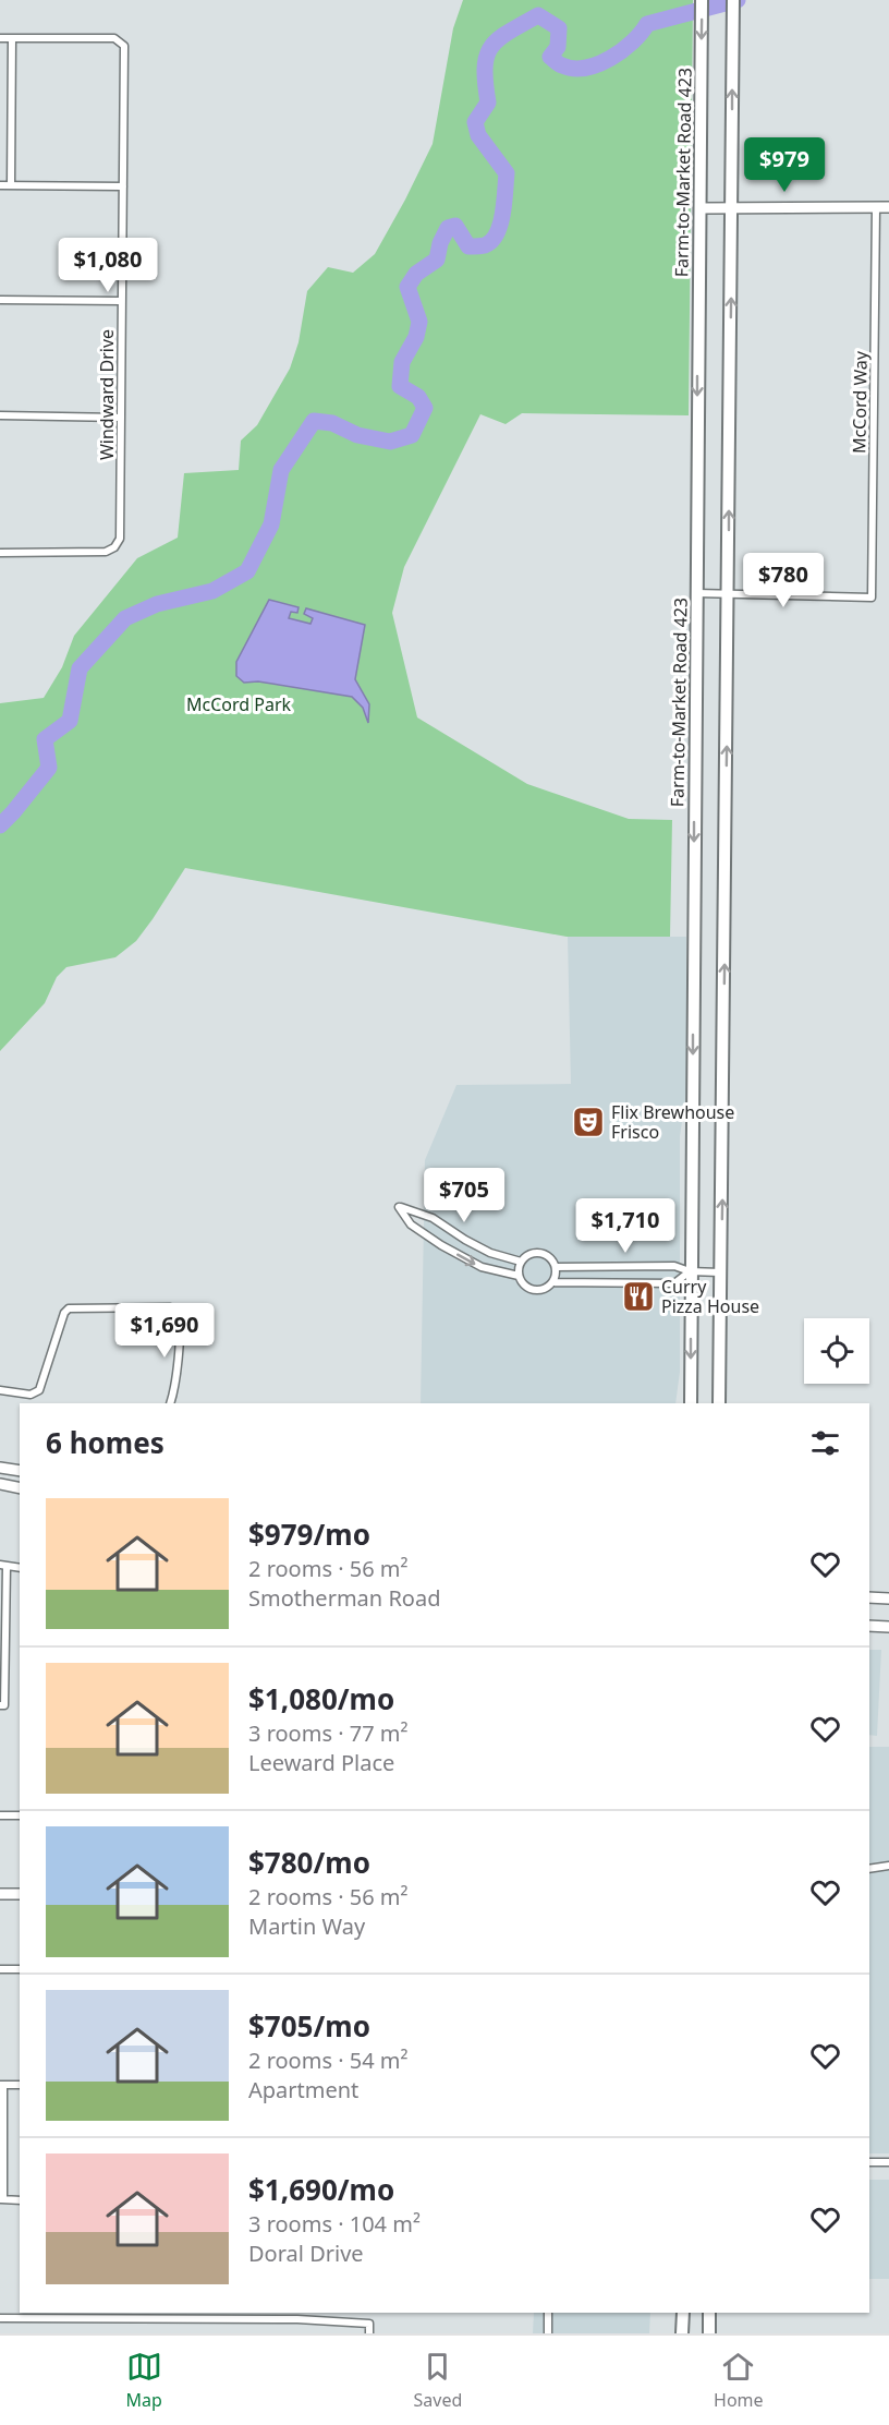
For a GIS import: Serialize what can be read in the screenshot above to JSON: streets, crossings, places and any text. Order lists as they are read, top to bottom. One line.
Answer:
{"streets":{"main road":["Farm-to-Market Road 423"],"street":["Windward Drive","McCord Way"]},"parks":["McCord Park"],"places":{"theatre":["Flix Brewhouse Frisco"],"restaurant":["Curry Pizza House"]},"page":{"price":["$979","$1,080","$780","$705","$1,710","$1,690"],"heading":"6 homes","list":[{"name":"$979/mo","note":"2 rooms · 56 m² · Smotherman Road"},{"name":"$1,080/mo","note":"3 rooms · 77 m² · Leeward Place"},{"name":"$780/mo","note":"2 rooms · 56 m² · Martin Way"},{"name":"$705/mo","note":"2 rooms · 54 m² · Apartment"},{"name":"$1,690/mo","note":"3 rooms · 104 m² · Doral Drive"}],"tabs":["Map","Saved","Home"]}}
